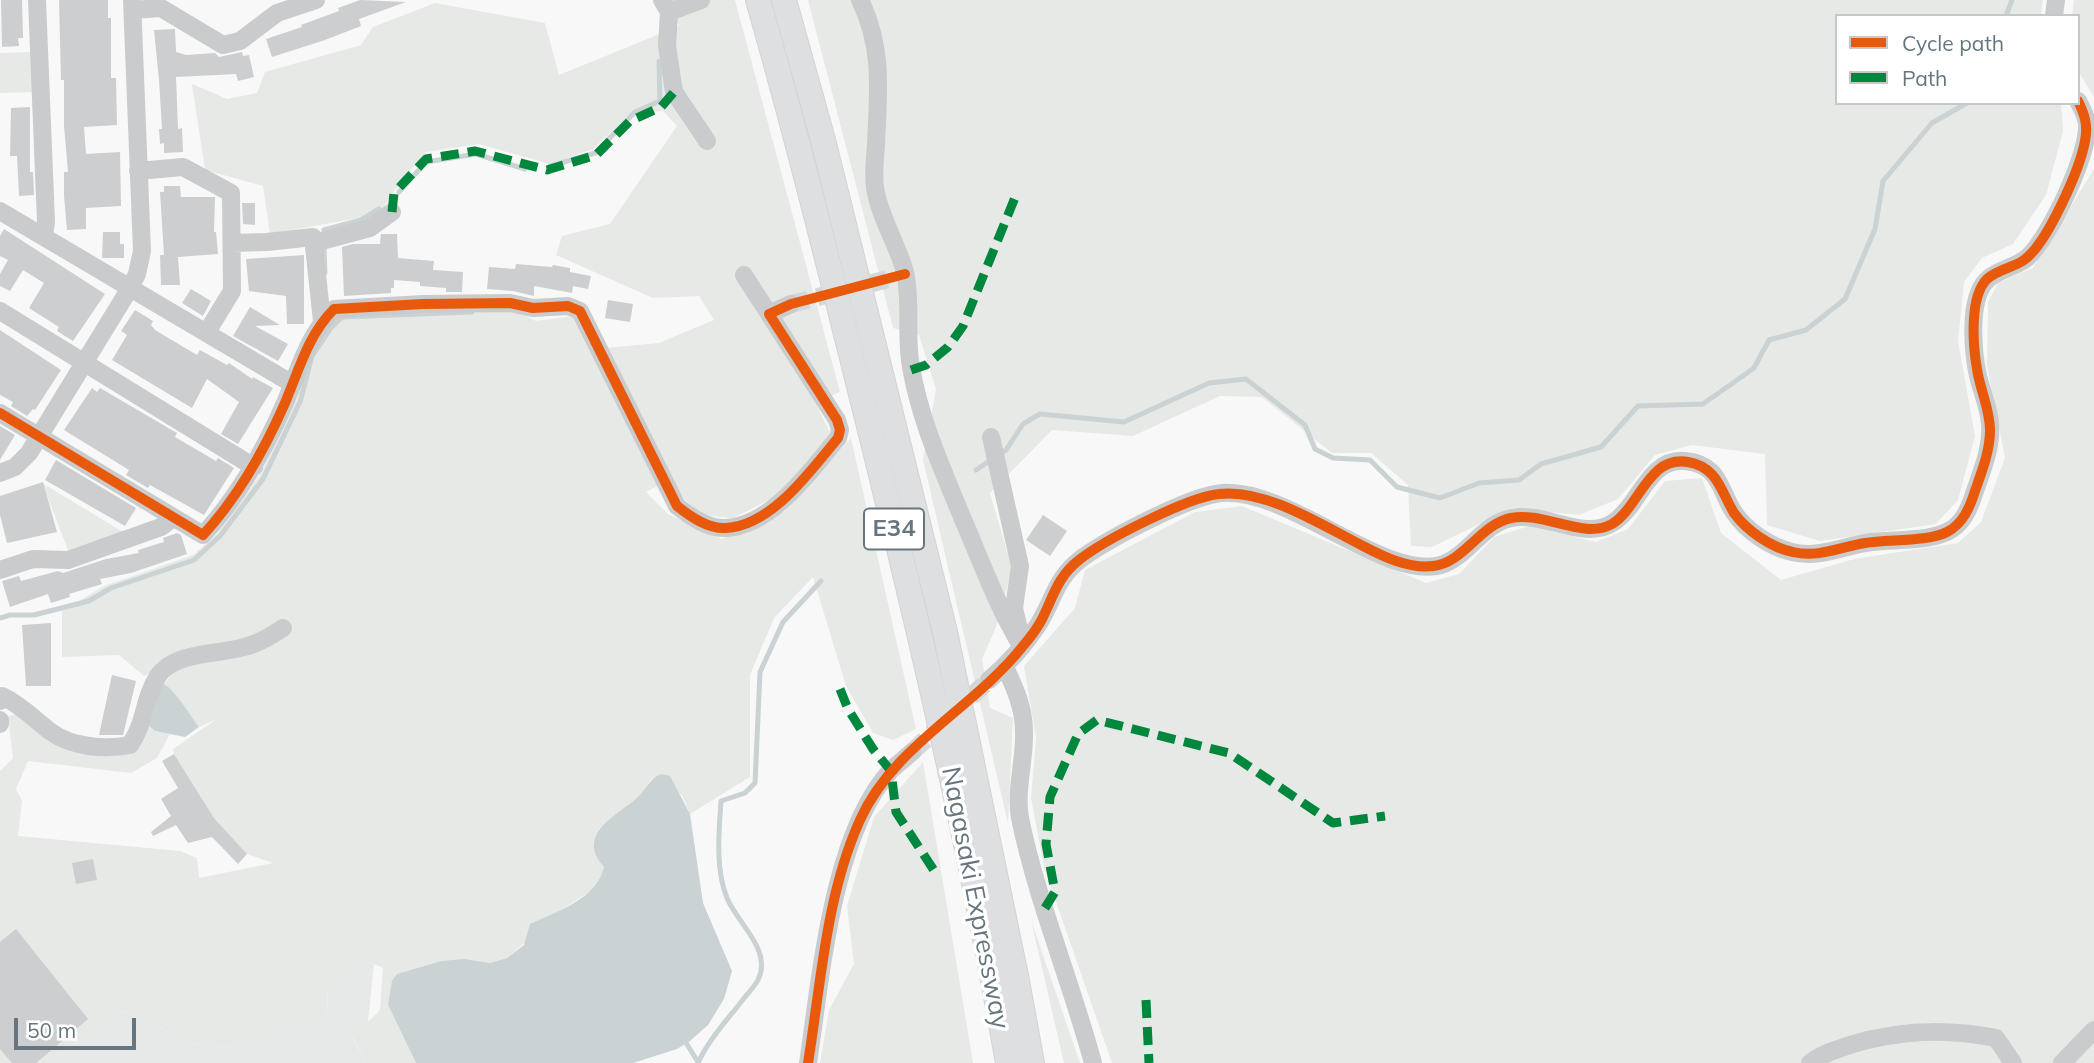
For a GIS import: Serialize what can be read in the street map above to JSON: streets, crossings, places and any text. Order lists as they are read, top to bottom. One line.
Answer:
{"streets":{"highway":["E34","Nagasaki Expressway"]},"legend":["Cycle path","Path"],"scale_bar":"50 m"}
